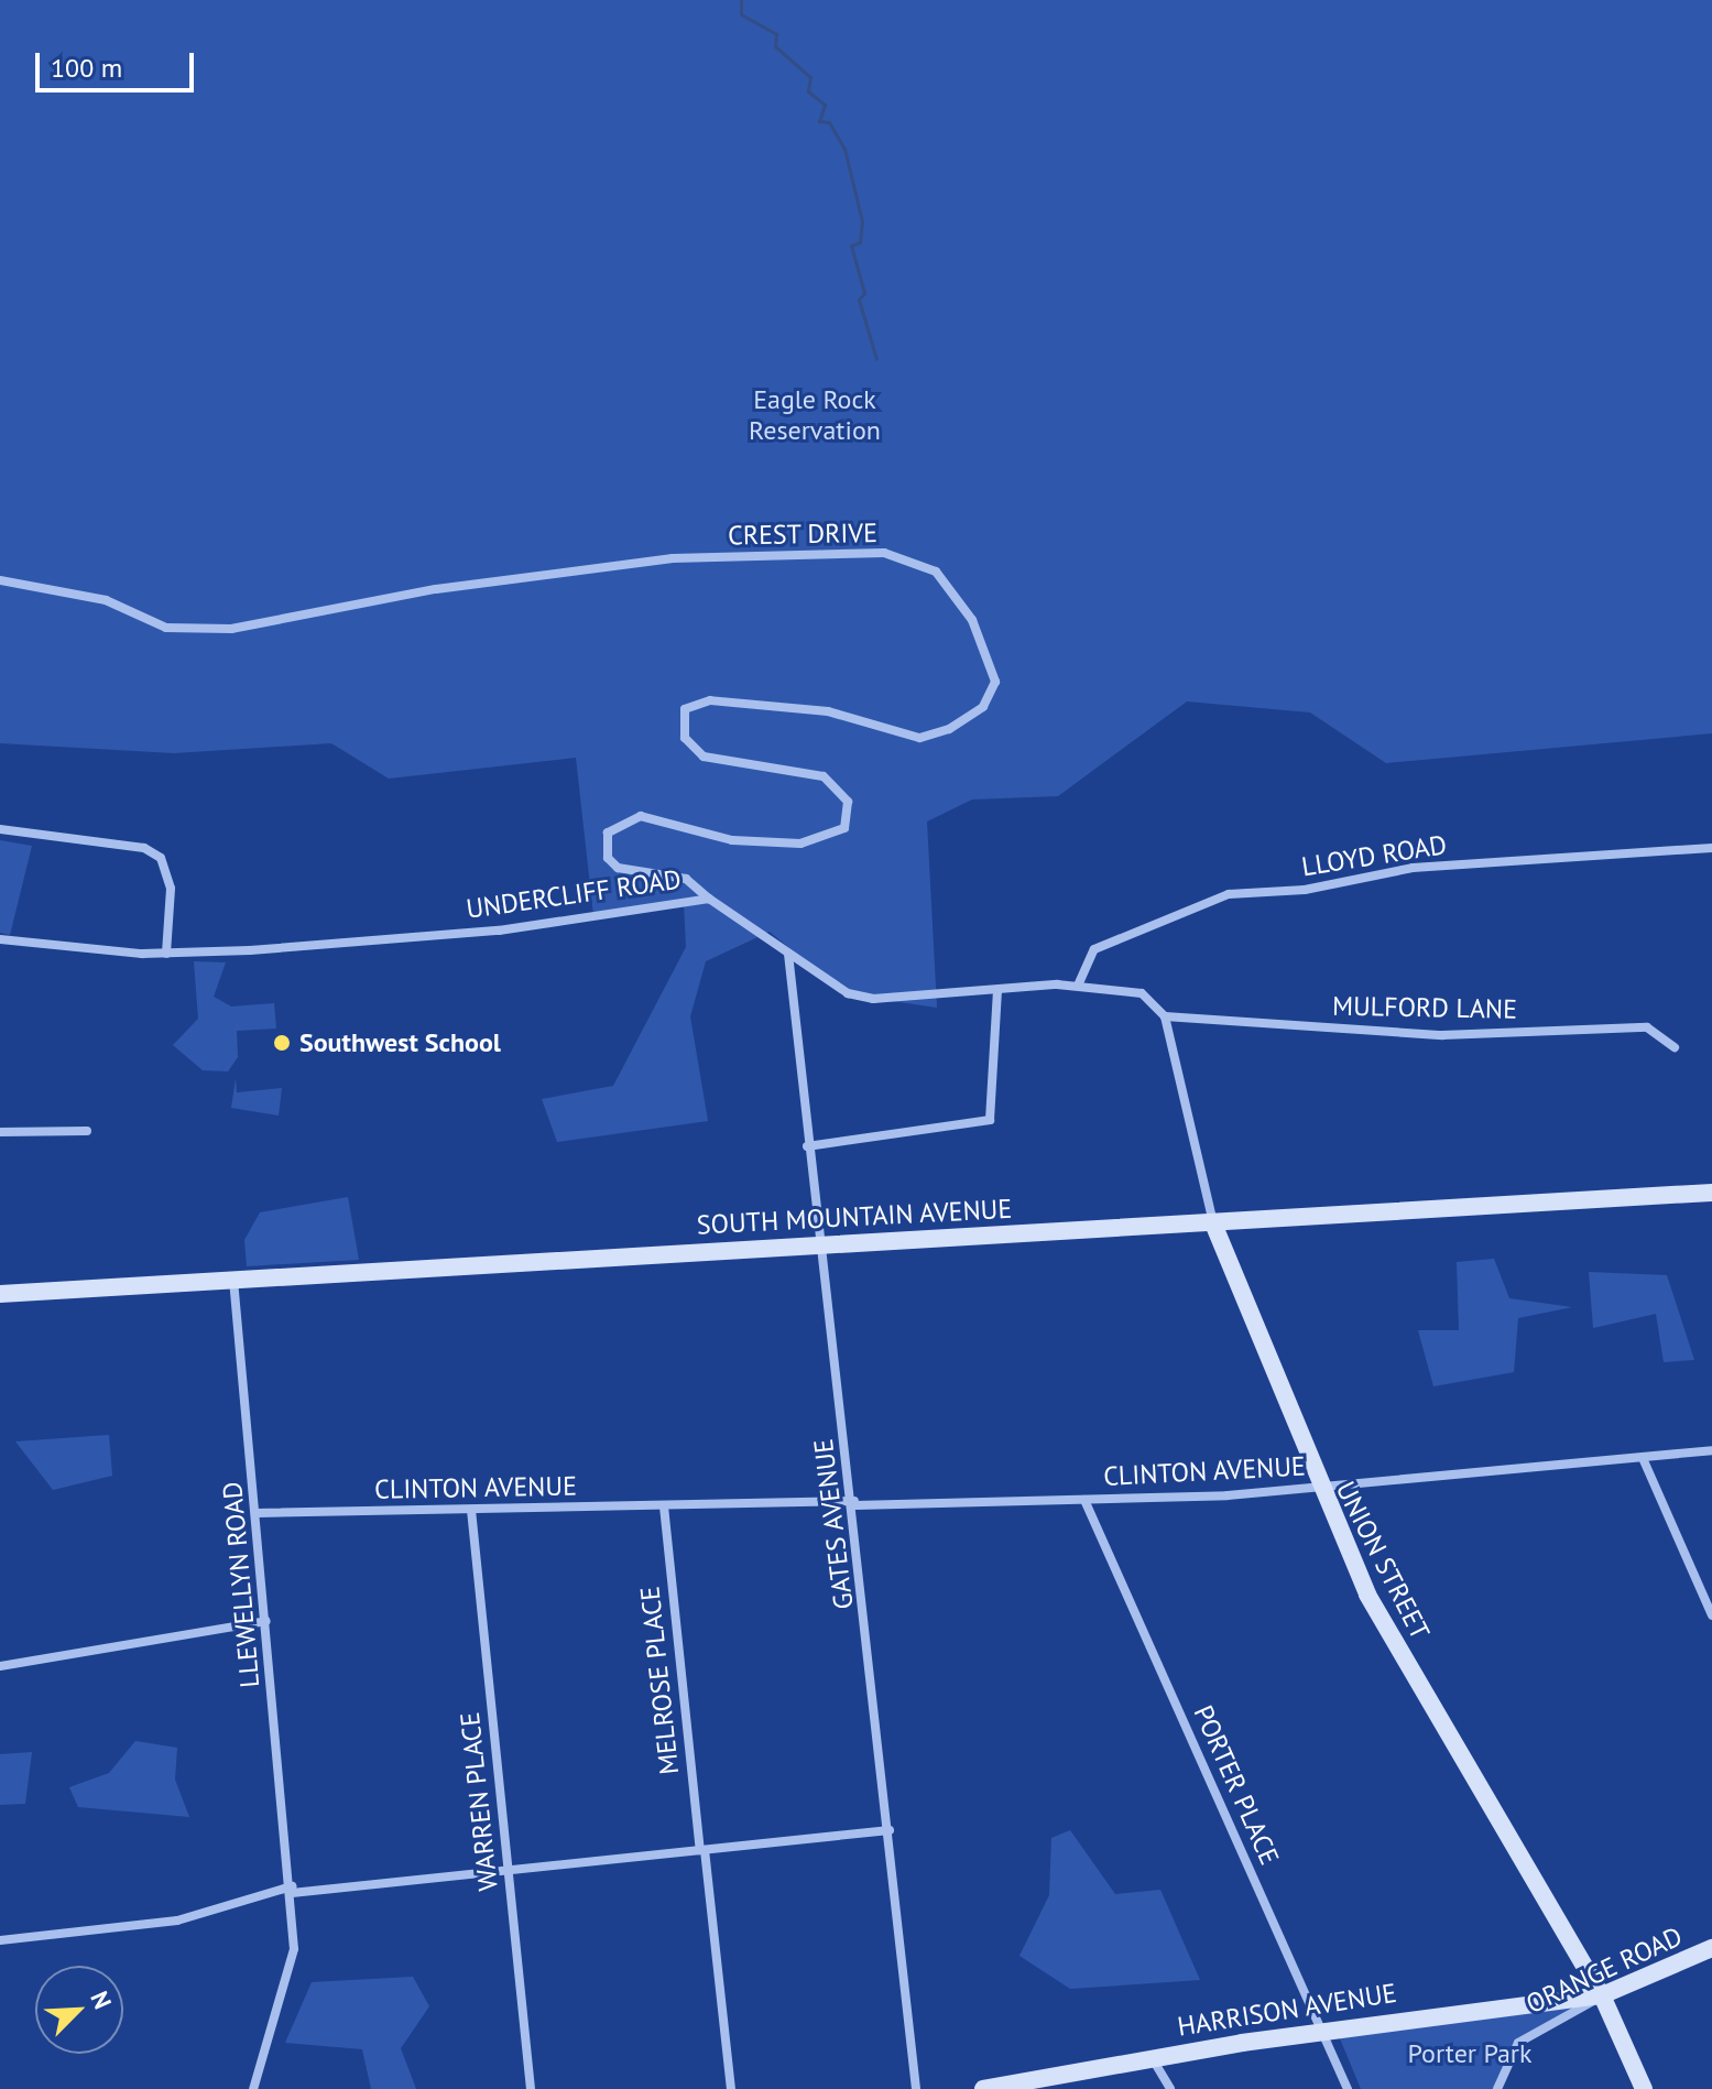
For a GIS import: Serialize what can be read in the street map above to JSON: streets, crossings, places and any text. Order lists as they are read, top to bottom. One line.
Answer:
{"streets":{"street":["CREST DRIVE","LLOYD ROAD","UNDERCLIFF ROAD","MULFORD LANE","SOUTH MOUNTAIN AVENUE","CLINTON AVENUE","GATES AVENUE","UNION STREET","LLEWELLYN ROAD","MELROSE PLACE","PORTER PLACE","WARREN PLACE","ORANGE ROAD","HARRISON AVENUE"]},"crossings":[["CREST DRIVE","UNDERCLIFF ROAD"],["LLOYD ROAD","UNDERCLIFF ROAD"],["UNDERCLIFF ROAD","MULFORD LANE"],["UNDERCLIFF ROAD","GATES AVENUE"],["UNDERCLIFF ROAD","UNION STREET"],["MULFORD LANE","UNION STREET"],["SOUTH MOUNTAIN AVENUE","GATES AVENUE"],["SOUTH MOUNTAIN AVENUE","UNION STREET"],["SOUTH MOUNTAIN AVENUE","LLEWELLYN ROAD"],["CLINTON AVENUE","GATES AVENUE"],["CLINTON AVENUE","UNION STREET"],["CLINTON AVENUE","LLEWELLYN ROAD"],["CLINTON AVENUE","MELROSE PLACE"],["CLINTON AVENUE","PORTER PLACE"],["CLINTON AVENUE","WARREN PLACE"],["UNION STREET","ORANGE ROAD"],["UNION STREET","HARRISON AVENUE"],["PORTER PLACE","HARRISON AVENUE"],["ORANGE ROAD","HARRISON AVENUE"]],"parks":["Eagle Rock Reservation","Porter Park"],"places":["Southwest School"],"scale_bar":"100 m","north":"top right"}
